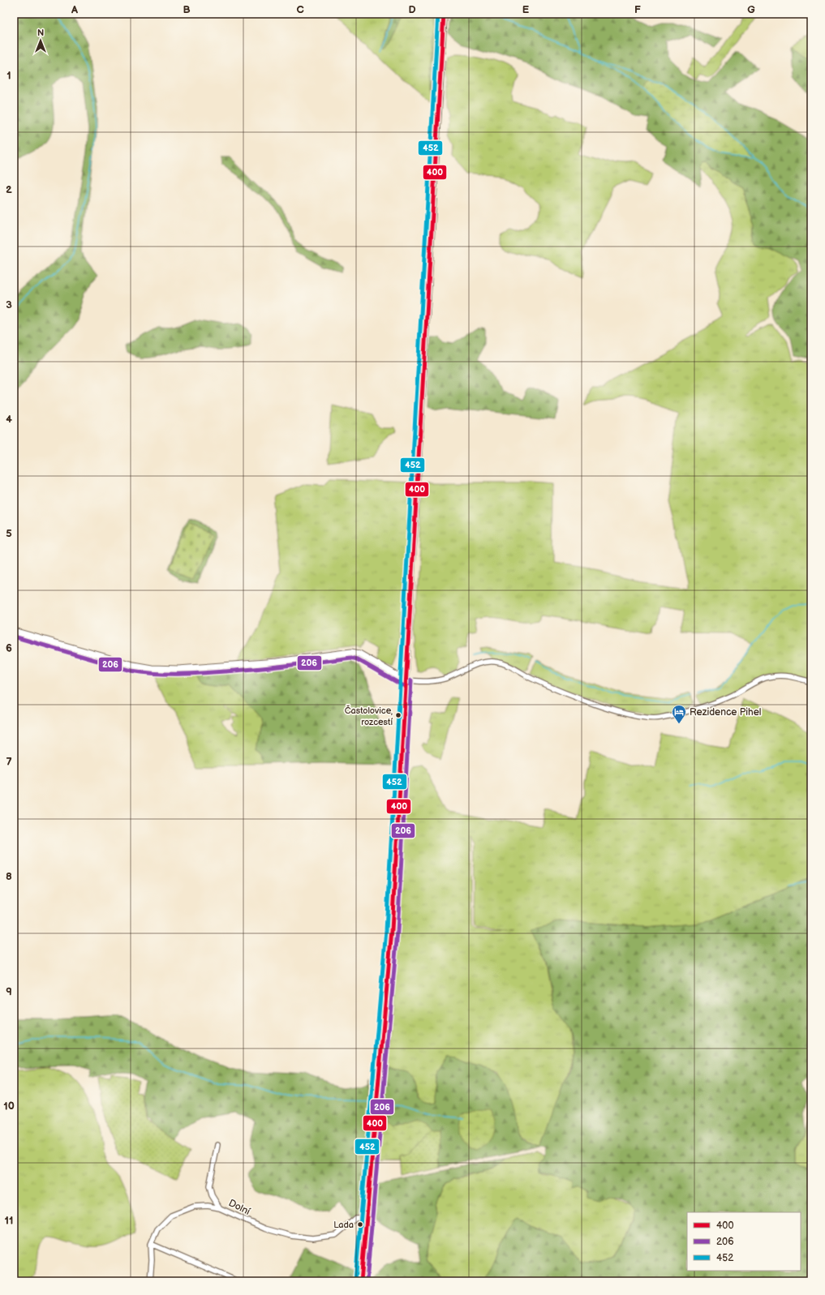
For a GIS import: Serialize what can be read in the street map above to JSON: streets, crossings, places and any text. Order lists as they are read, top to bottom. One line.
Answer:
{"streets":{"street":["Dolní"]},"places":{"other":["Častolovice, rozcestí","Lada"],"hotel":["Rezidence Pihel"]},"lines":["transit line 400","transit line 452","transit line 206"],"legend":["400","206","452"],"north":"top","grid":{"columns":["A","B","C","D","E","F","G"],"rows":["1","2","3","4","5","6","7","8","9","10","11"]}}
